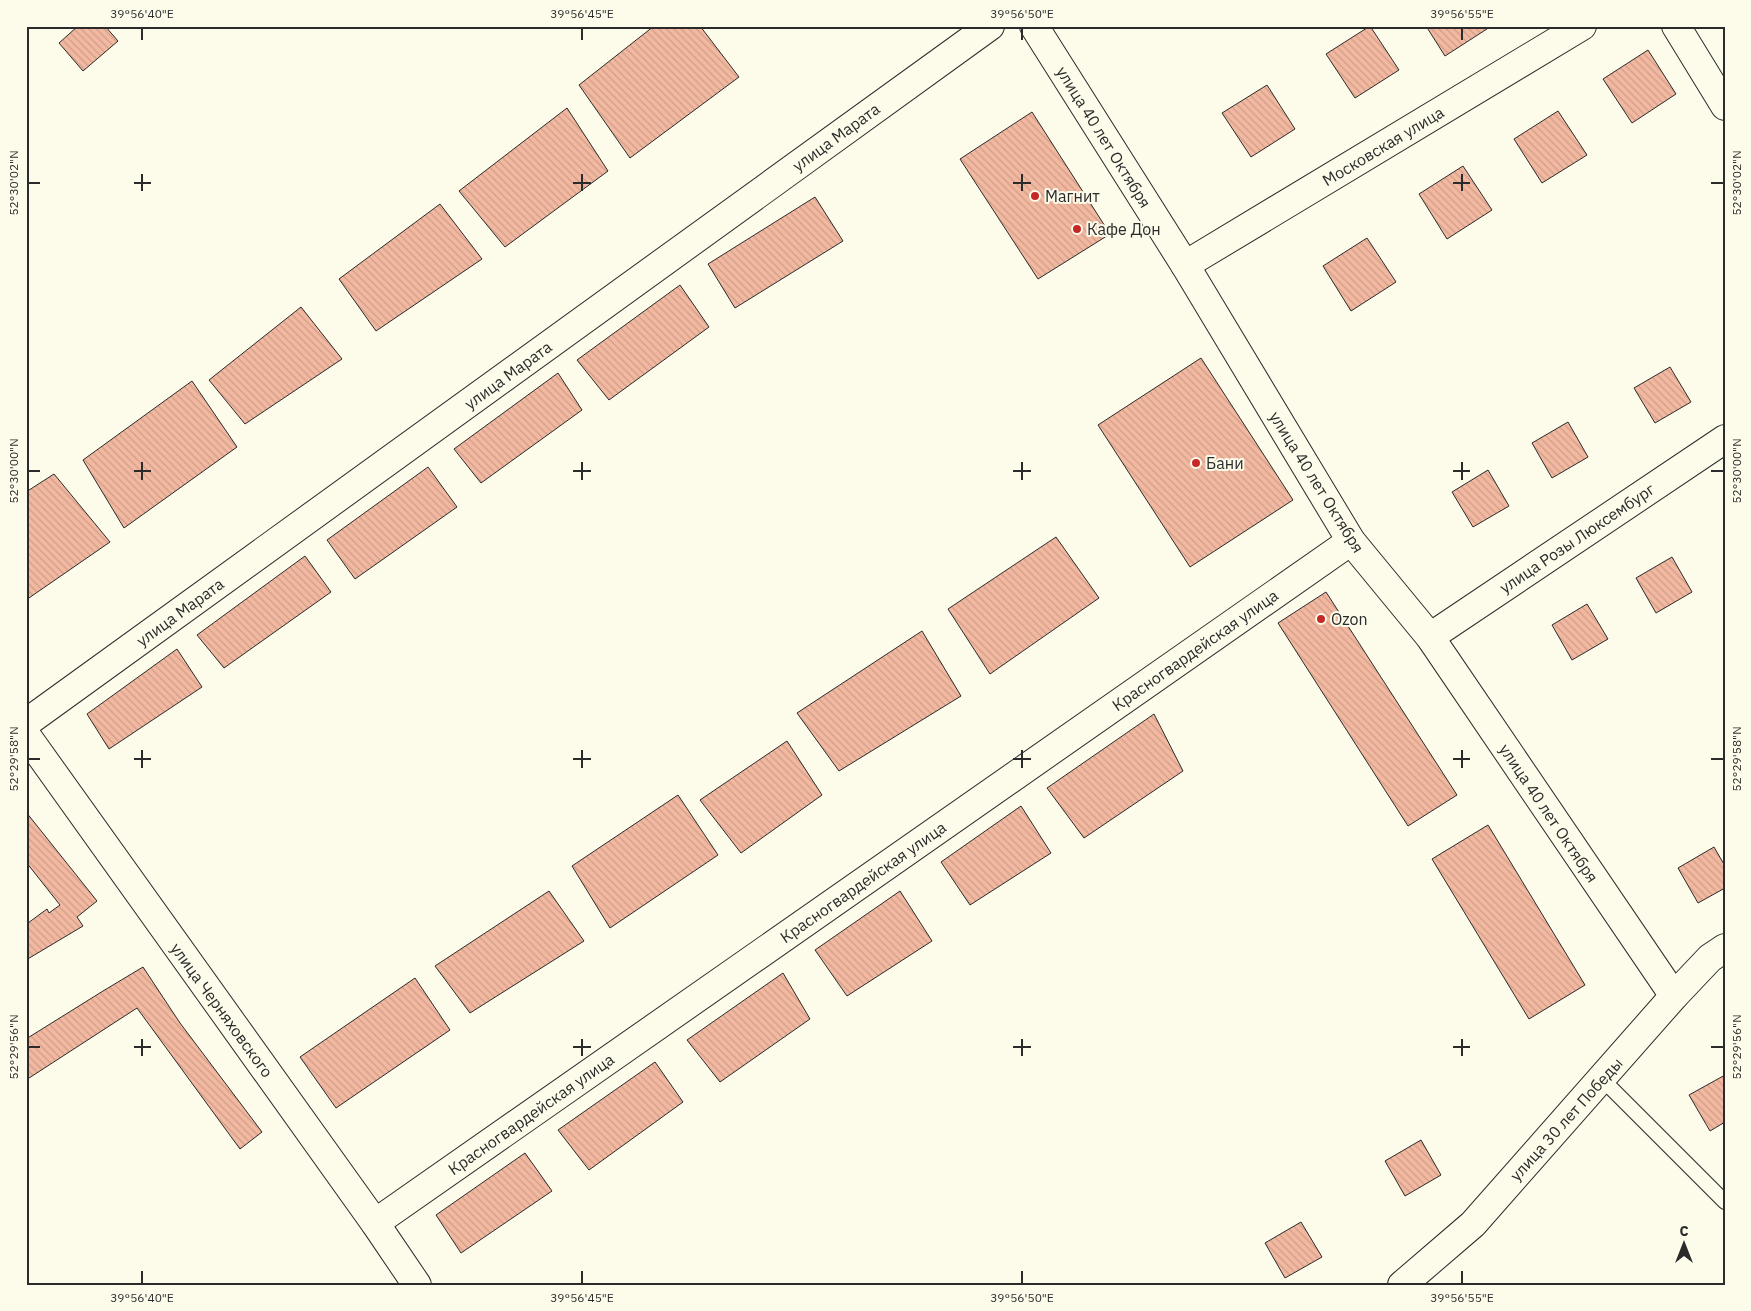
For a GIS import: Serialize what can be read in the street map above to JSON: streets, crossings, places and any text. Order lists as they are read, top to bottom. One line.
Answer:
{"streets":{"street":["улица Марата","улица 40 лет Октября","Московская улица","улица Розы Люксембург","Красногвардейская улица","улица Черняховского","улица 30 лет Победы"]},"crossings":[["улица 40 лет Октября","Московская улица"],["улица 40 лет Октября","улица Розы Люксембург"],["улица 40 лет Октября","Красногвардейская улица"],["улица 40 лет Октября","улица 30 лет Победы"],["Красногвардейская улица","улица Черняховского"]],"places":["Магнит","Кафе Дон","Бани","Ozon"],"north":"top","coordinates":["39°56'40\"E","39°56'45\"E","39°56'50\"E","39°56'55\"E","52°30'02\"N","52°30'00\"N","52°29'58\"N","52°29'56\"N"]}
